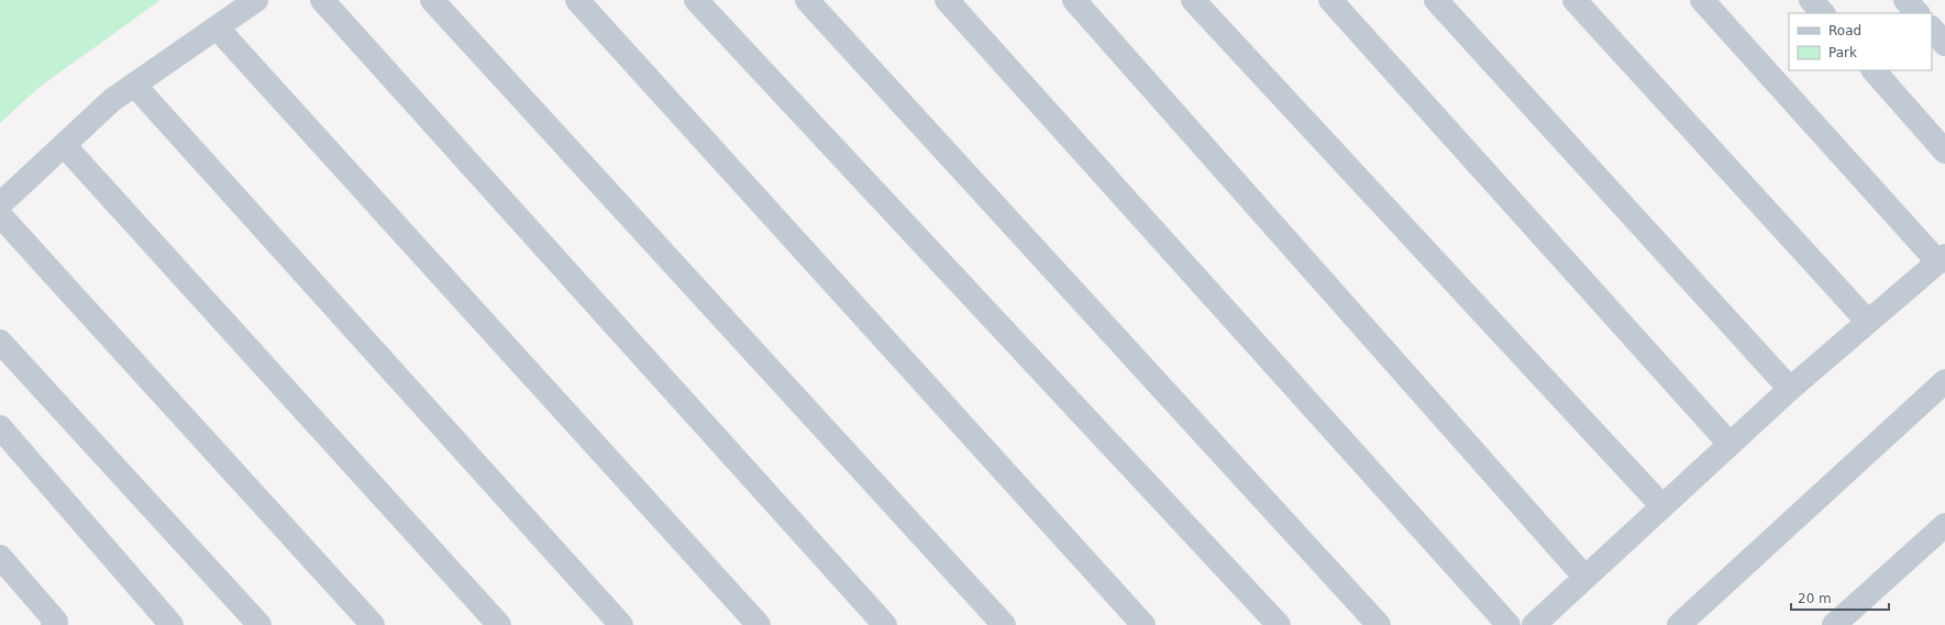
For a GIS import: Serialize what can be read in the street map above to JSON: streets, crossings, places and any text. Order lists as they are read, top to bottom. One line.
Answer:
{"legend":["Road","Park"],"scale_bar":"20 m"}
